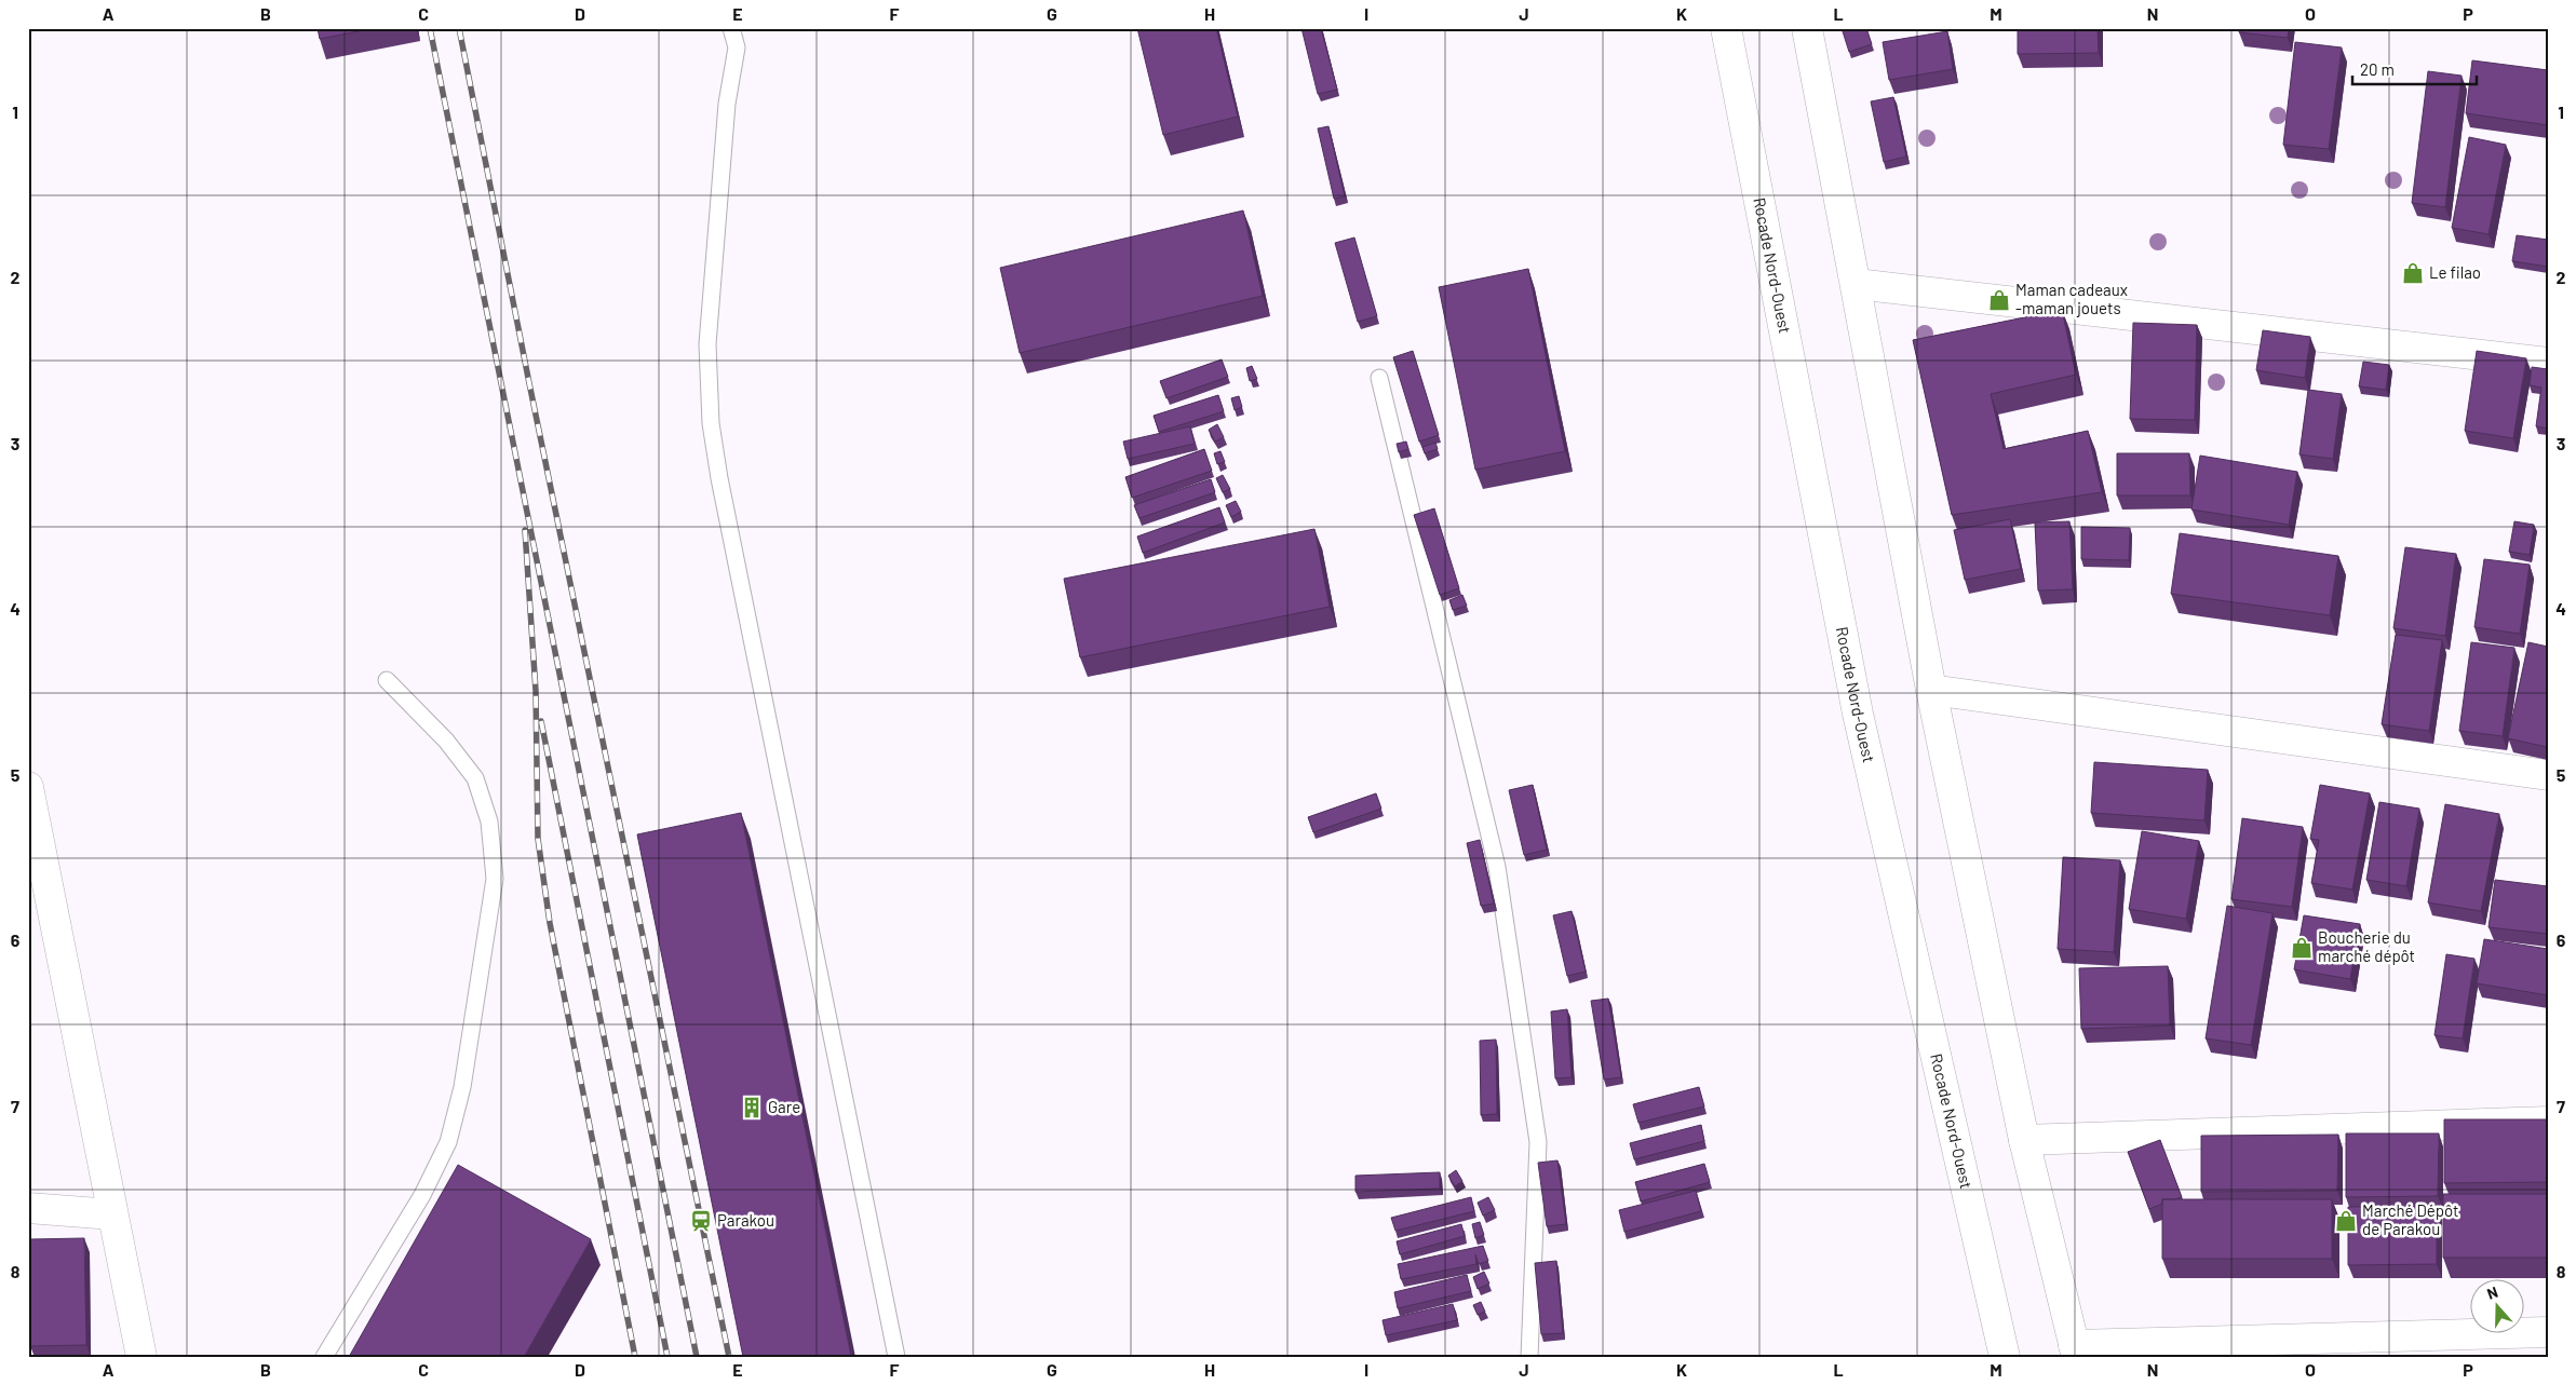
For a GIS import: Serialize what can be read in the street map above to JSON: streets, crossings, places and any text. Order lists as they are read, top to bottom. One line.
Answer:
{"streets":{"street":["Rocade Nord-Ouest"]},"places":{"shop":["Le filao","Maman cadeaux -maman jouets","Boucherie du marché dépôt","Marché Dépôt de Parakou"],"building":["Gare"],"station":["Parakou"]},"scale_bar":"20 m","north":"top","grid":{"columns":["A","B","C","D","E","F","G","H","I","J","K","L","M","N","O","P"],"rows":["1","2","3","4","5","6","7","8"]}}
